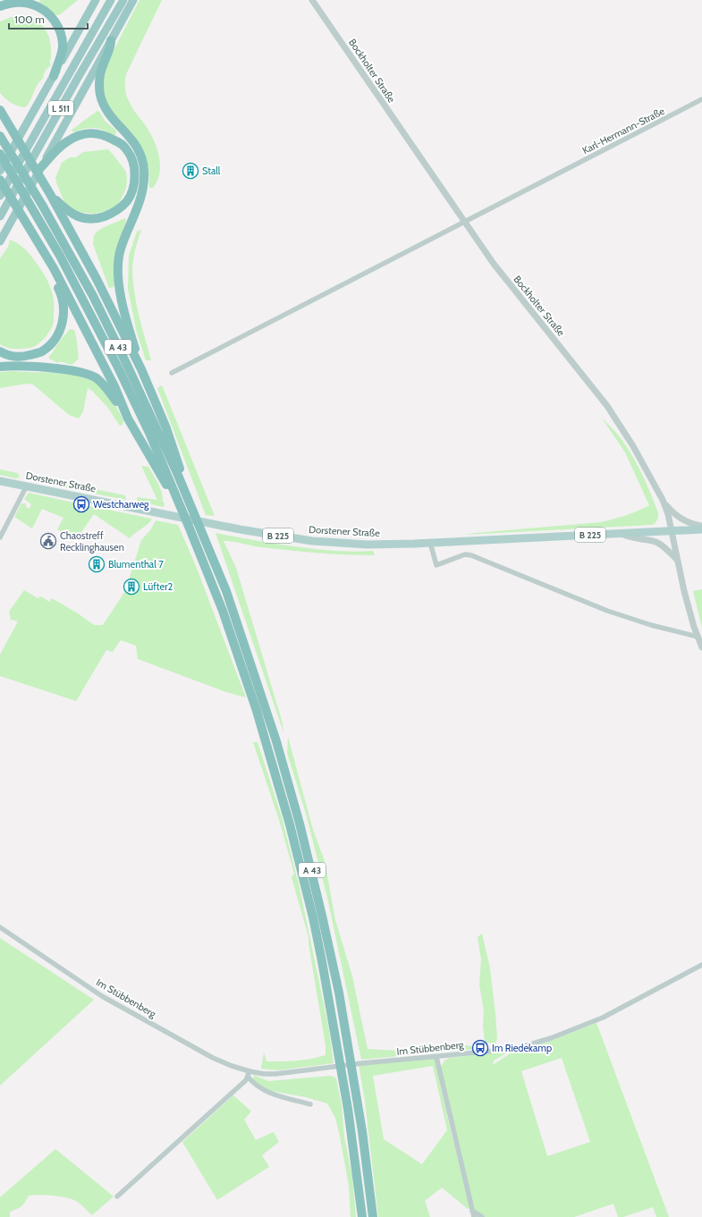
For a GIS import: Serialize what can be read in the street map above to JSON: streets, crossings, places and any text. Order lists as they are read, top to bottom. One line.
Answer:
{"streets":{"highway":["L 511","A 43"],"main road":["Dorstener Straße","B 225"],"street":["Bockholter Straße","Karl-Hermann-Straße","Im Stübbenberg"]},"crossings":[["Bockholter Straße","Karl-Hermann-Straße"],["Bockholter Straße","Dorstener Straße"],["Bockholter Straße","B 225"],["Dorstener Straße","B 225"]],"places":{"building":["Stall","Blumenthal 7","Lüfter2"],"bus stop":["Westcharweg","Im Riedekamp"],"public building":["Chaostreff Recklinghausen"]},"scale_bar":"100 m"}
